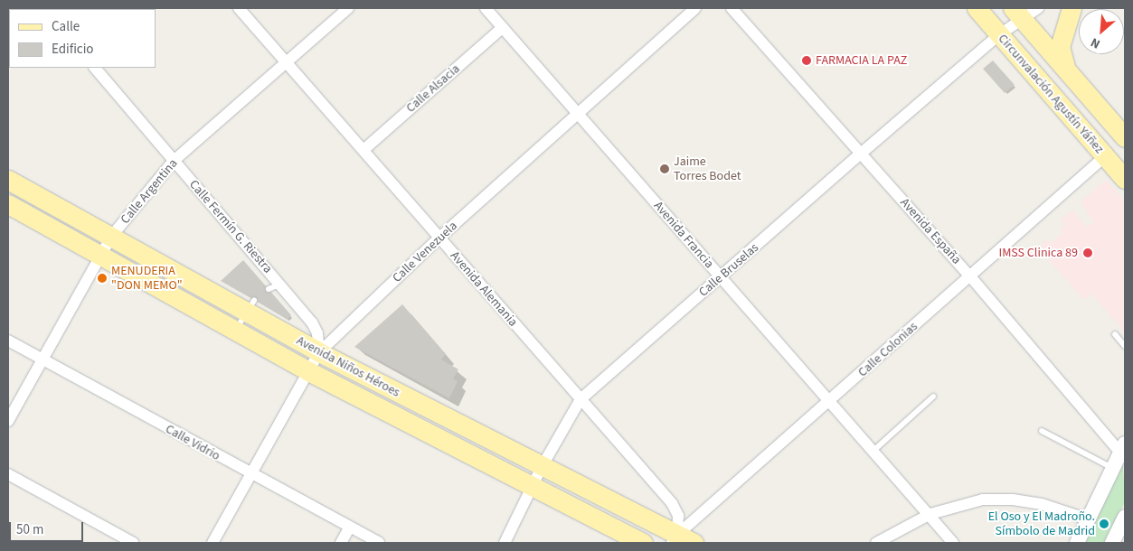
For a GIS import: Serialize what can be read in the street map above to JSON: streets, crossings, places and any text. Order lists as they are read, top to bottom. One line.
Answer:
{"streets":{"main road":["Circunvalación Agustín Yáñez","Avenida Niños Héroes"],"street":["Calle Alsacia","Calle Argentina","Calle Fermín G. Riestra","Avenida España","Avenida Francia","Calle Venezuela","Calle Bruselas","Avenida Alemania","Calle Colonias","Calle Vidrio"]},"crossings":[["Calle Alsacia","Avenida Francia"],["Calle Alsacia","Avenida Alemania"],["Circunvalación Agustín Yáñez","Calle Bruselas"],["Circunvalación Agustín Yáñez","Calle Colonias"],["Calle Argentina","Calle Fermín G. Riestra"],["Calle Argentina","Avenida Alemania"],["Calle Argentina","Avenida Niños Héroes"],["Calle Argentina","Calle Vidrio"],["Calle Fermín G. Riestra","Calle Venezuela"],["Calle Fermín G. Riestra","Avenida Niños Héroes"],["Avenida España","Calle Bruselas"],["Avenida España","Calle Colonias"],["Avenida Francia","Calle Venezuela"],["Avenida Francia","Calle Bruselas"],["Avenida Francia","Calle Colonias"],["Calle Venezuela","Avenida Alemania"],["Calle Venezuela","Avenida Niños Héroes"],["Calle Venezuela","Calle Vidrio"],["Calle Bruselas","Avenida Alemania"],["Calle Bruselas","Avenida Niños Héroes"],["Avenida Alemania","Calle Colonias"],["Avenida Alemania","Avenida Niños Héroes"],["Calle Colonias","Avenida Niños Héroes"]],"places":["FARMACIA LA PAZ","Jaime Torres Bodet","IMSS Clinica 89","MENUDERIA \"DON MEMO\"","El Oso y El Madroño. Símbolo de Madrid"],"legend":["Calle","Edificio"],"scale_bar":"50 m","north":"bottom left"}
